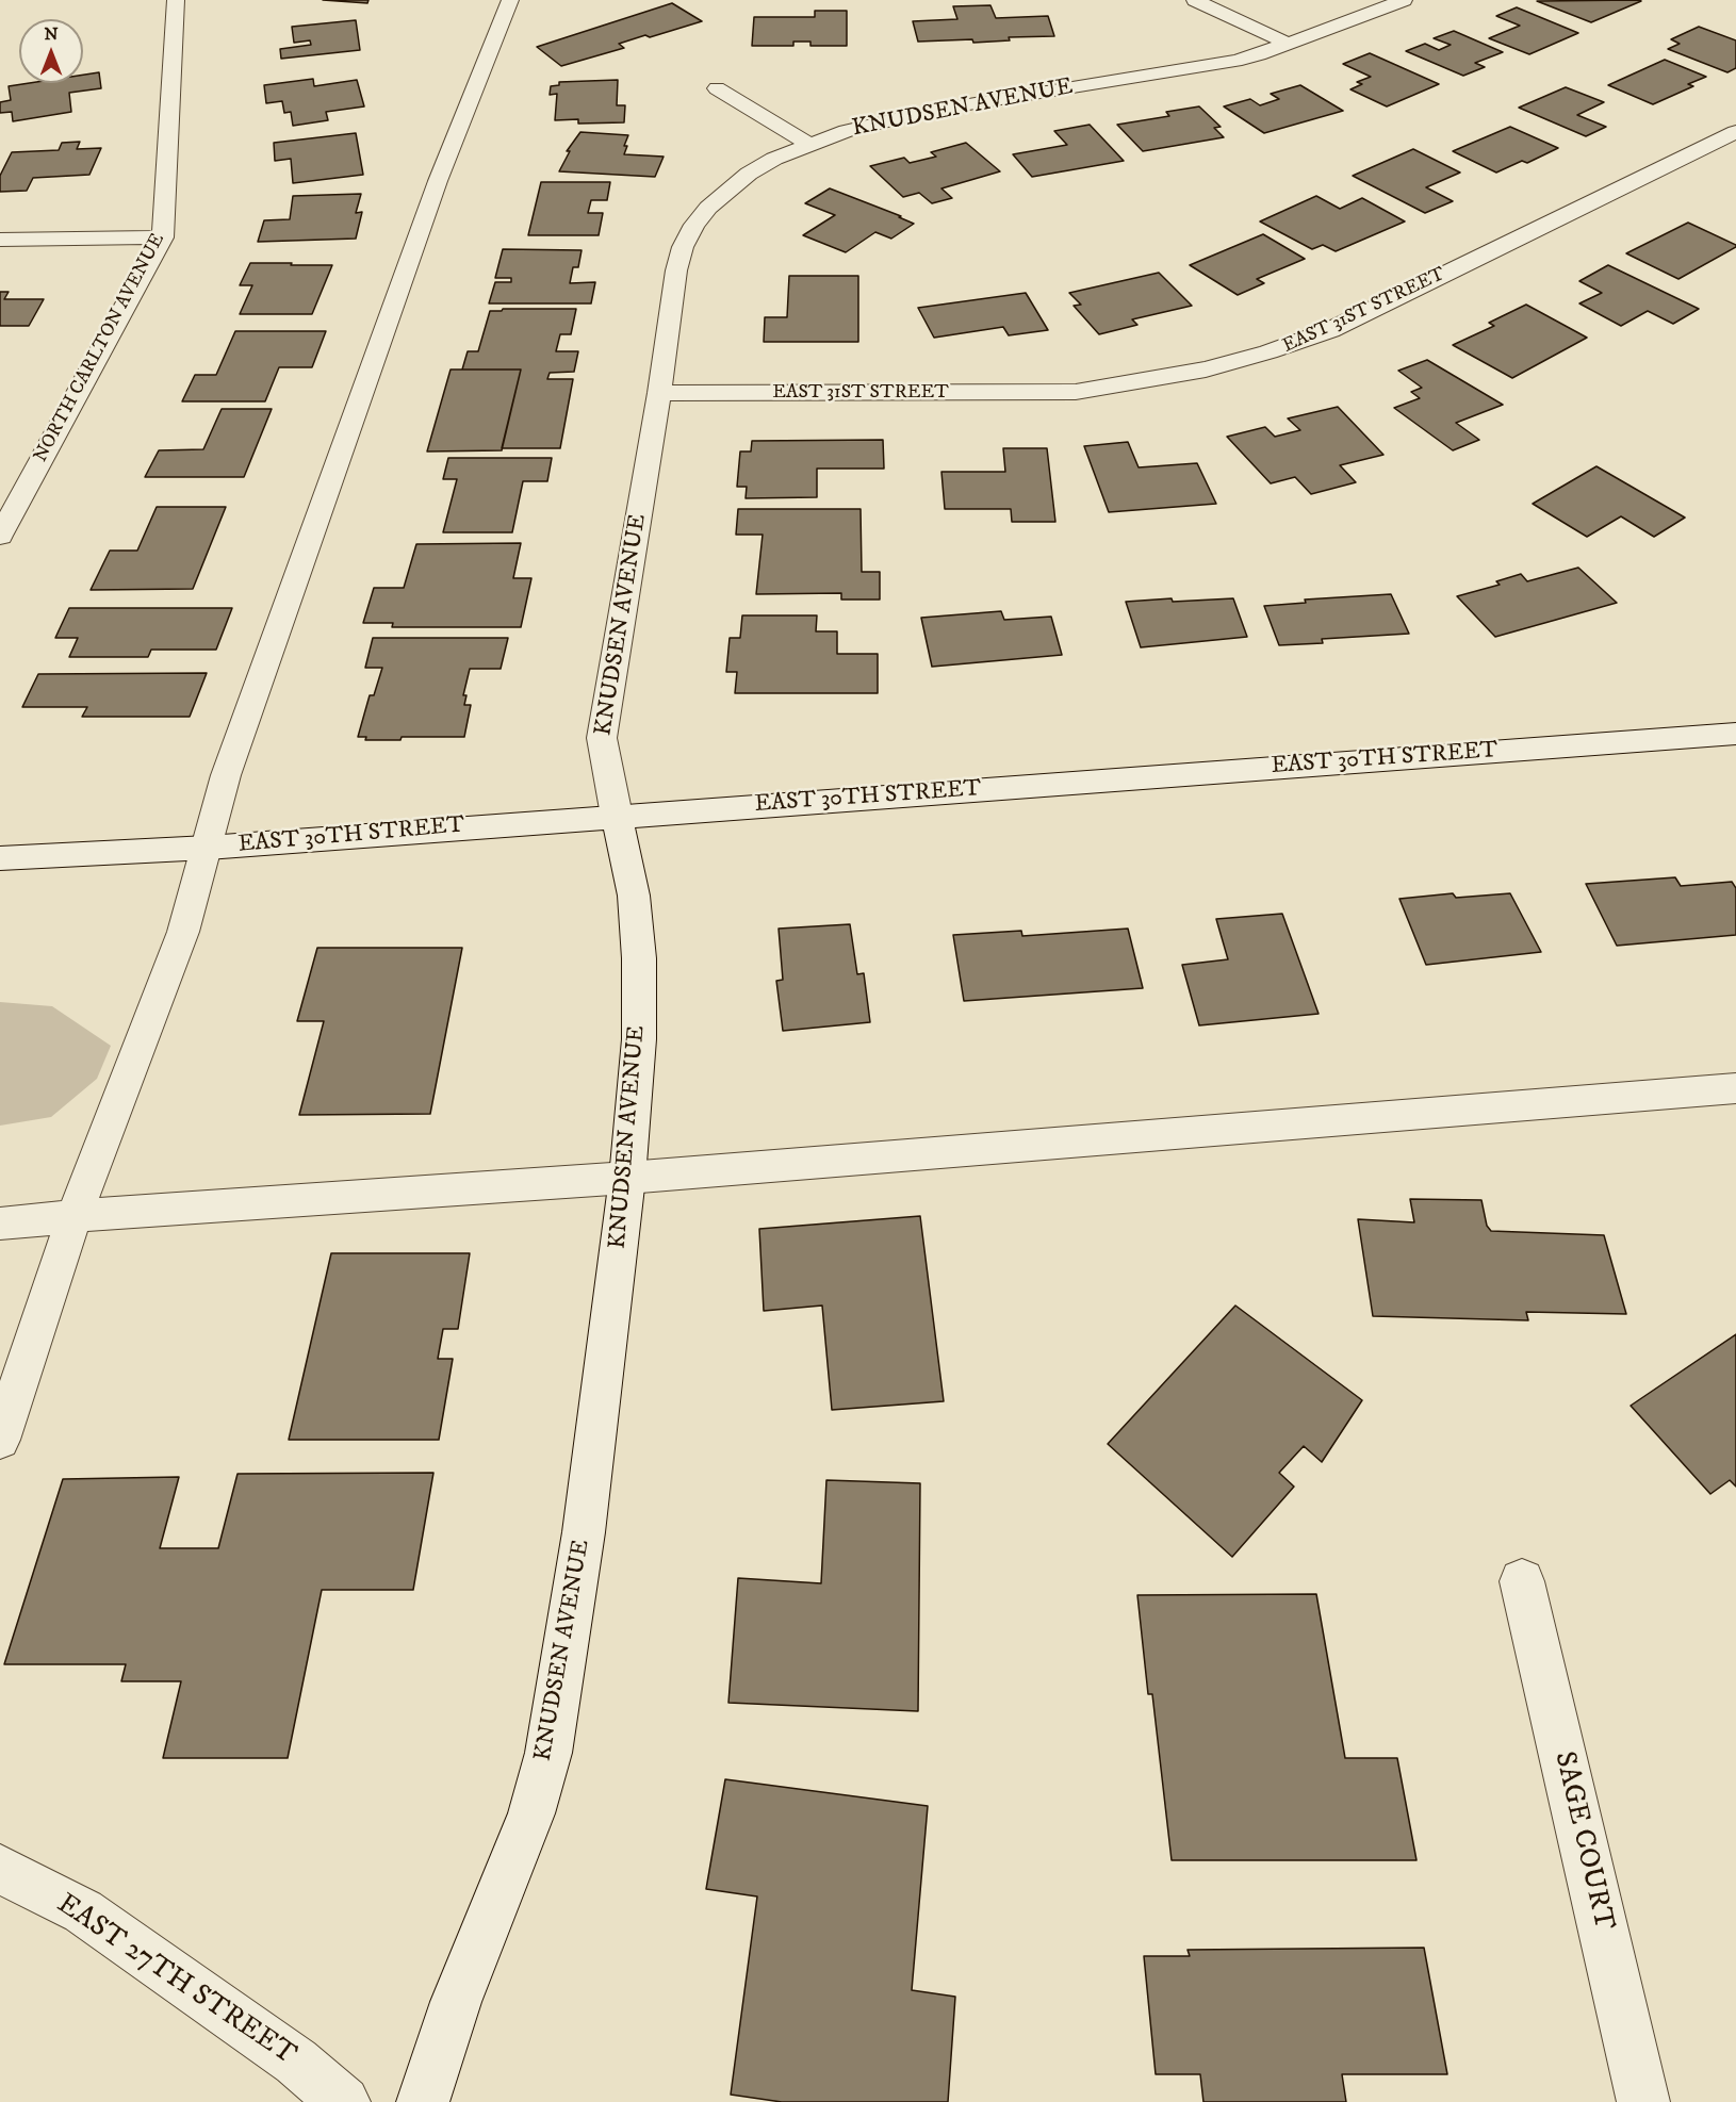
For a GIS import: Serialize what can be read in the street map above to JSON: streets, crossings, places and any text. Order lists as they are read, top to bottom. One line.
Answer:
{"streets":{"street":["KNUDSEN AVENUE","EAST 31ST STREET","NORTH CARLTON AVENUE","EAST 30TH STREET","SAGE COURT","EAST 27TH STREET"]},"crossings":[["KNUDSEN AVENUE","EAST 31ST STREET"],["KNUDSEN AVENUE","EAST 30TH STREET"]],"north":"top"}
